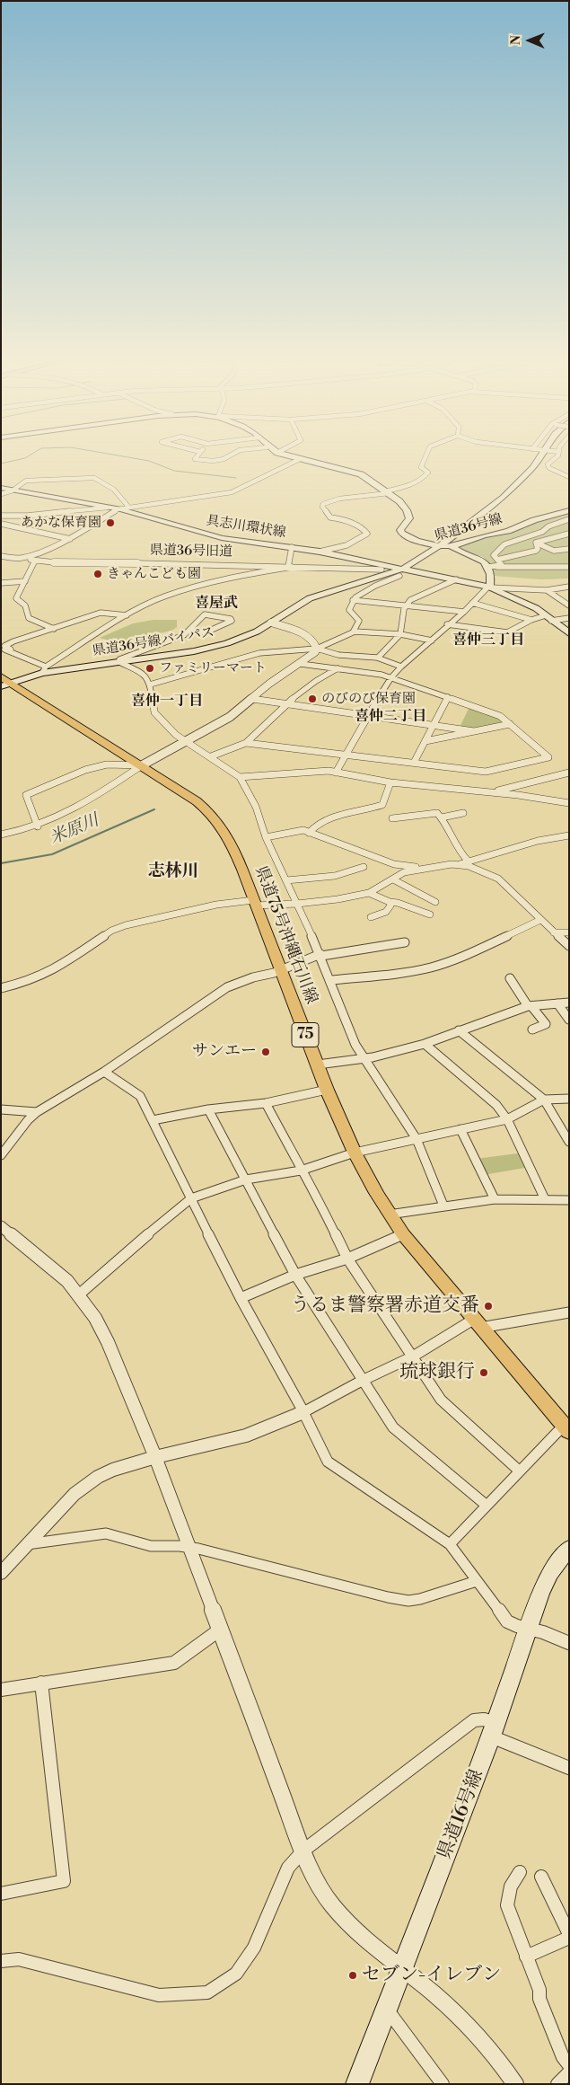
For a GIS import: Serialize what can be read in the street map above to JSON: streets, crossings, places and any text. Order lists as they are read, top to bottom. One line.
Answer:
{"streets":{"main road":["具志川環状線","県道36号線","県道36号線バイパス","県道75号沖縄石川線","75","県道16号線"],"street":["県道36号旧道"]},"crossings":[["具志川環状線","県道36号線"],["具志川環状線","県道36号線バイパス"],["県道36号線","県道36号線バイパス"],["県道36号線バイパス","県道75号沖縄石川線"]],"districts":["喜屋武","喜仲三丁目","喜仲一丁目","喜仲二丁目","志林川"],"water":["米原川"],"places":["あかな保育園","きゃんこども園","ファミリーマート","のびのび保育園","サンエー","うるま警察署赤道交番","琉球銀行","セブン-イレブン"],"north":"left"}
